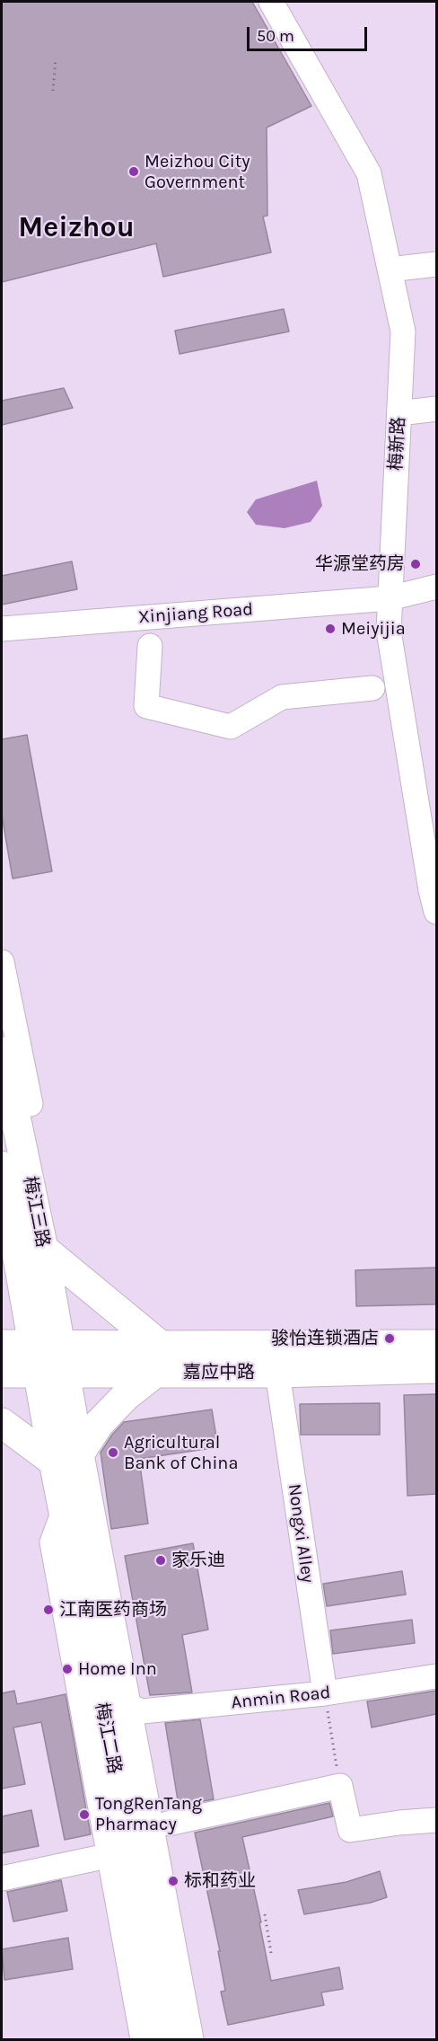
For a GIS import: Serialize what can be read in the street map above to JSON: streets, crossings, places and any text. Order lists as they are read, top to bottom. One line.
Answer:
{"streets":{"main road":["梅江三路","嘉应中路","梅江二路"],"street":["梅新路","Xinjiang Road","Nongxi Alley","Anmin Road"]},"crossings":[["梅新路","Xinjiang Road"],["梅江三路","嘉应中路"],["梅江三路","梅江二路"],["嘉应中路","Nongxi Alley"],["嘉应中路","梅江二路"],["Nongxi Alley","Anmin Road"],["Anmin Road","梅江二路"]],"districts":["Meizhou"],"places":["Meizhou City Government","华源堂药房","Meiyijia","骏怡连锁酒店","Agricultural Bank of China","家乐迪","江南医药商场","Home Inn","TongRenTang Pharmacy","标和药业"],"scale_bar":"50 m"}
